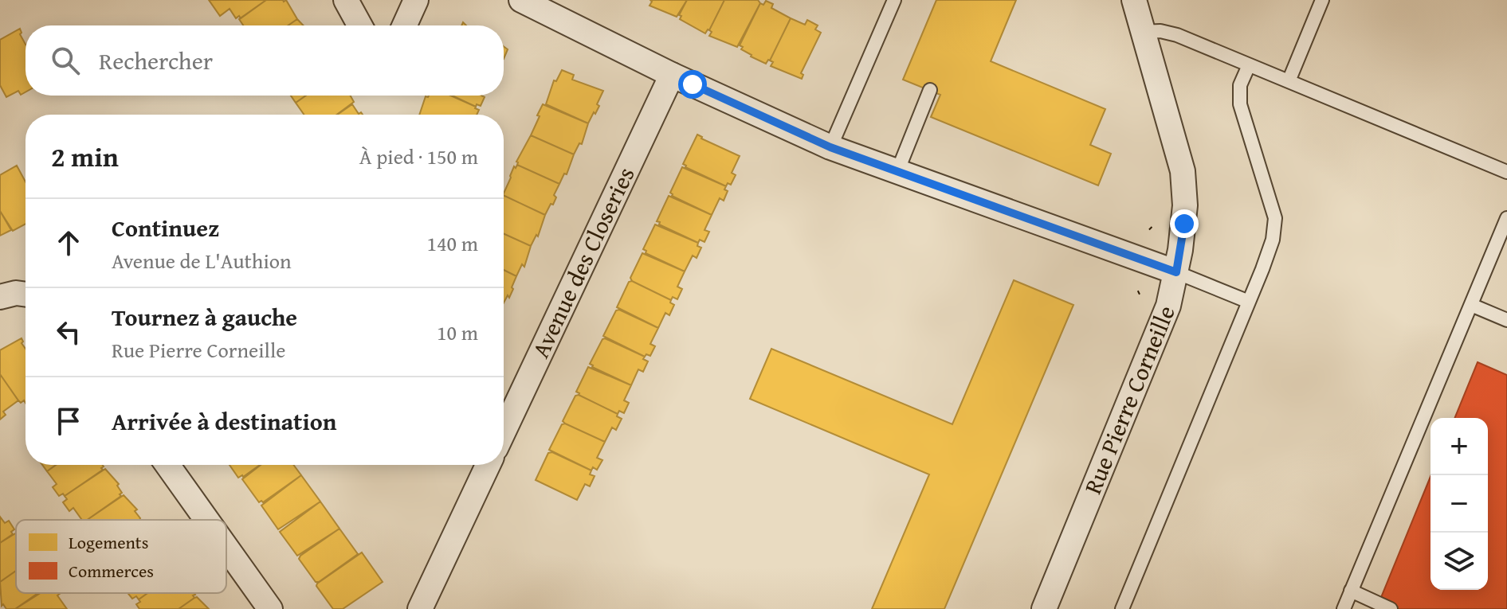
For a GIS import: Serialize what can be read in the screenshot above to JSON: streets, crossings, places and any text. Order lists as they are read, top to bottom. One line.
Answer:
{"streets":{"street":["Avenue des Closeries","Rue Pierre Corneille"]},"legend":["Logements","Commerces"],"page":{"search":"Rechercher","heading":["2 min","À pied · 150 m"],"list":[["Continuez","Avenue de L'Authion","140 m"],["Tournez à gauche","Rue Pierre Corneille","10 m"],"Arrivée à destination"],"map_buttons":["+","−"]}}
